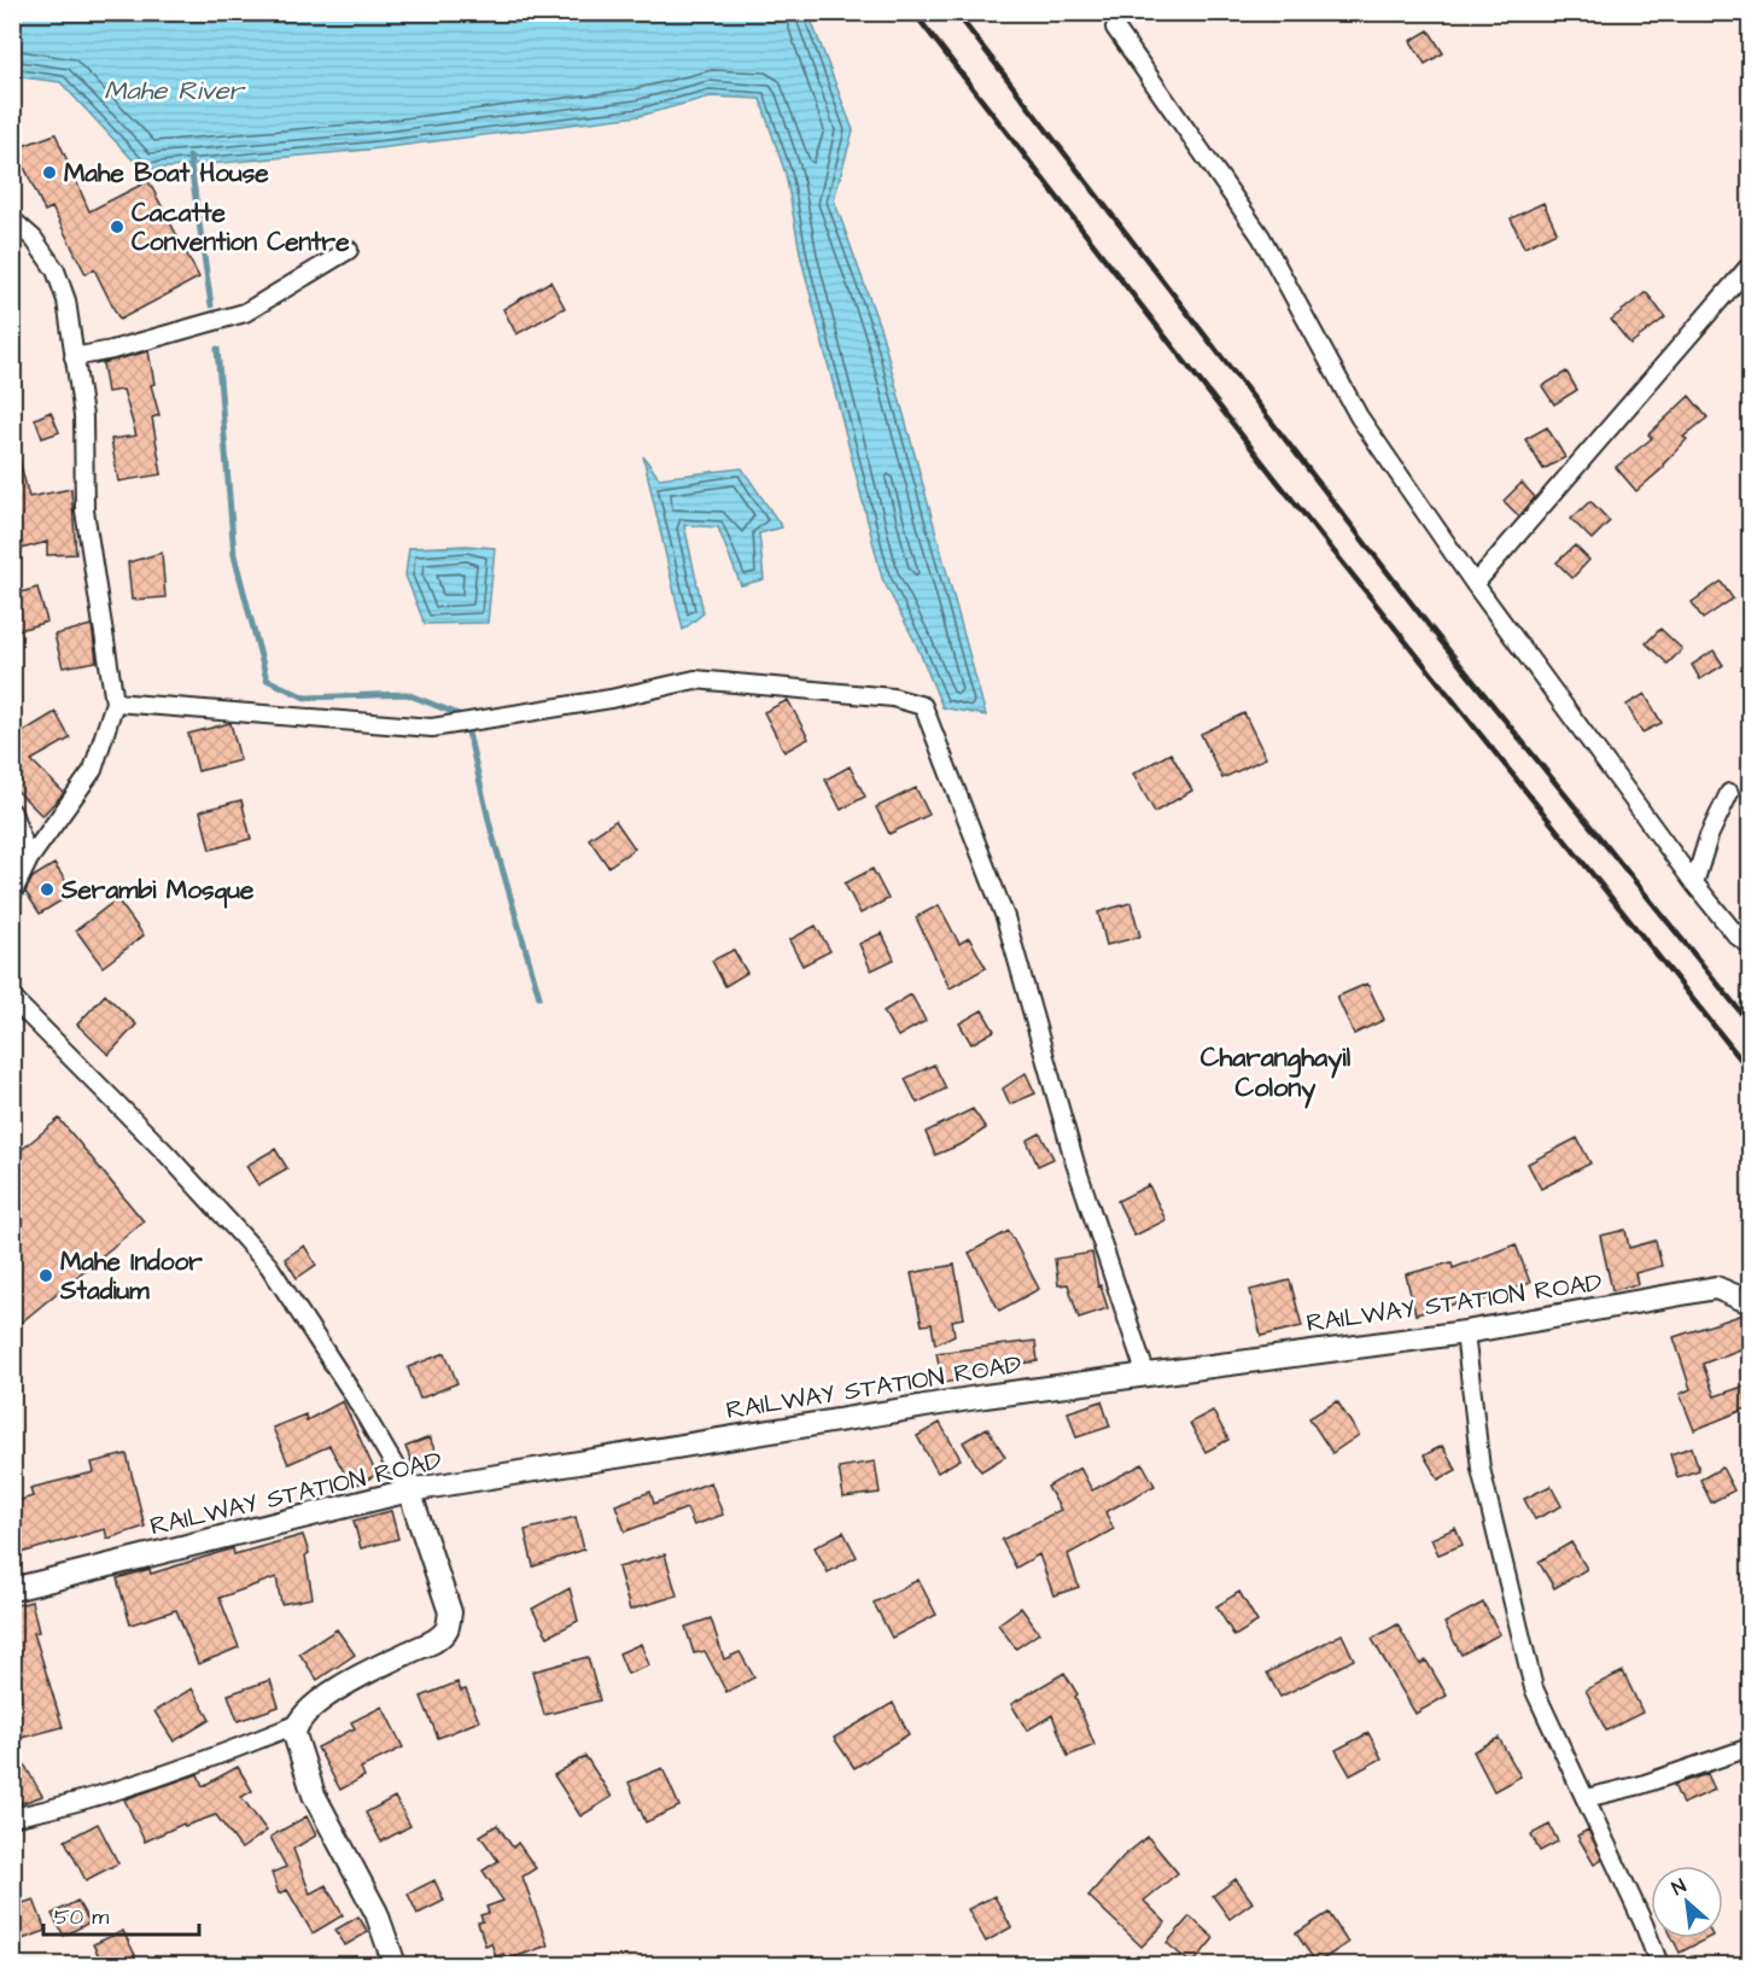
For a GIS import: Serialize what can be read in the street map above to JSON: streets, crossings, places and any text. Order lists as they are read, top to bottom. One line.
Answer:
{"streets":{"street":["RAILWAY STATION ROAD"]},"districts":["Charanghayil Colony"],"water":["Mahe River"],"places":["Mahe Boat House","Cacatte Convention Centre","Serambi Mosque","Mahe Indoor Stadium"],"scale_bar":"50 m","north":"top left"}
